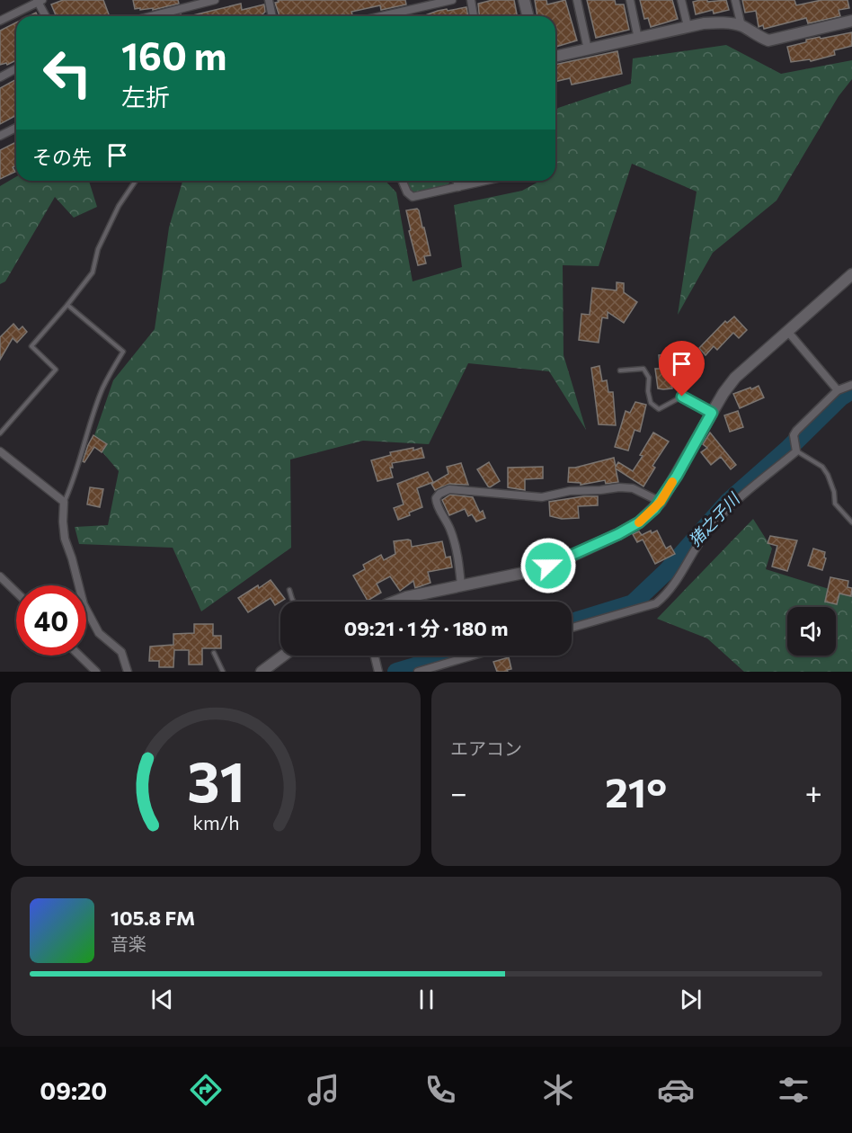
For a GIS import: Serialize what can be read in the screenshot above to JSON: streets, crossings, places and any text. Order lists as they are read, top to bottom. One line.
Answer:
{"water":["猪之子川"],"page":{"turn":["160 m","左折"],"then":"その先","limit":"40","trip":"09:21 · 1 分 · 180 m","tile":"エアコン","heat":["−","21°","+"],"song":["105.8 FM","音楽"],"tabs":"09:20","gauge":["31","km/h"]}}
